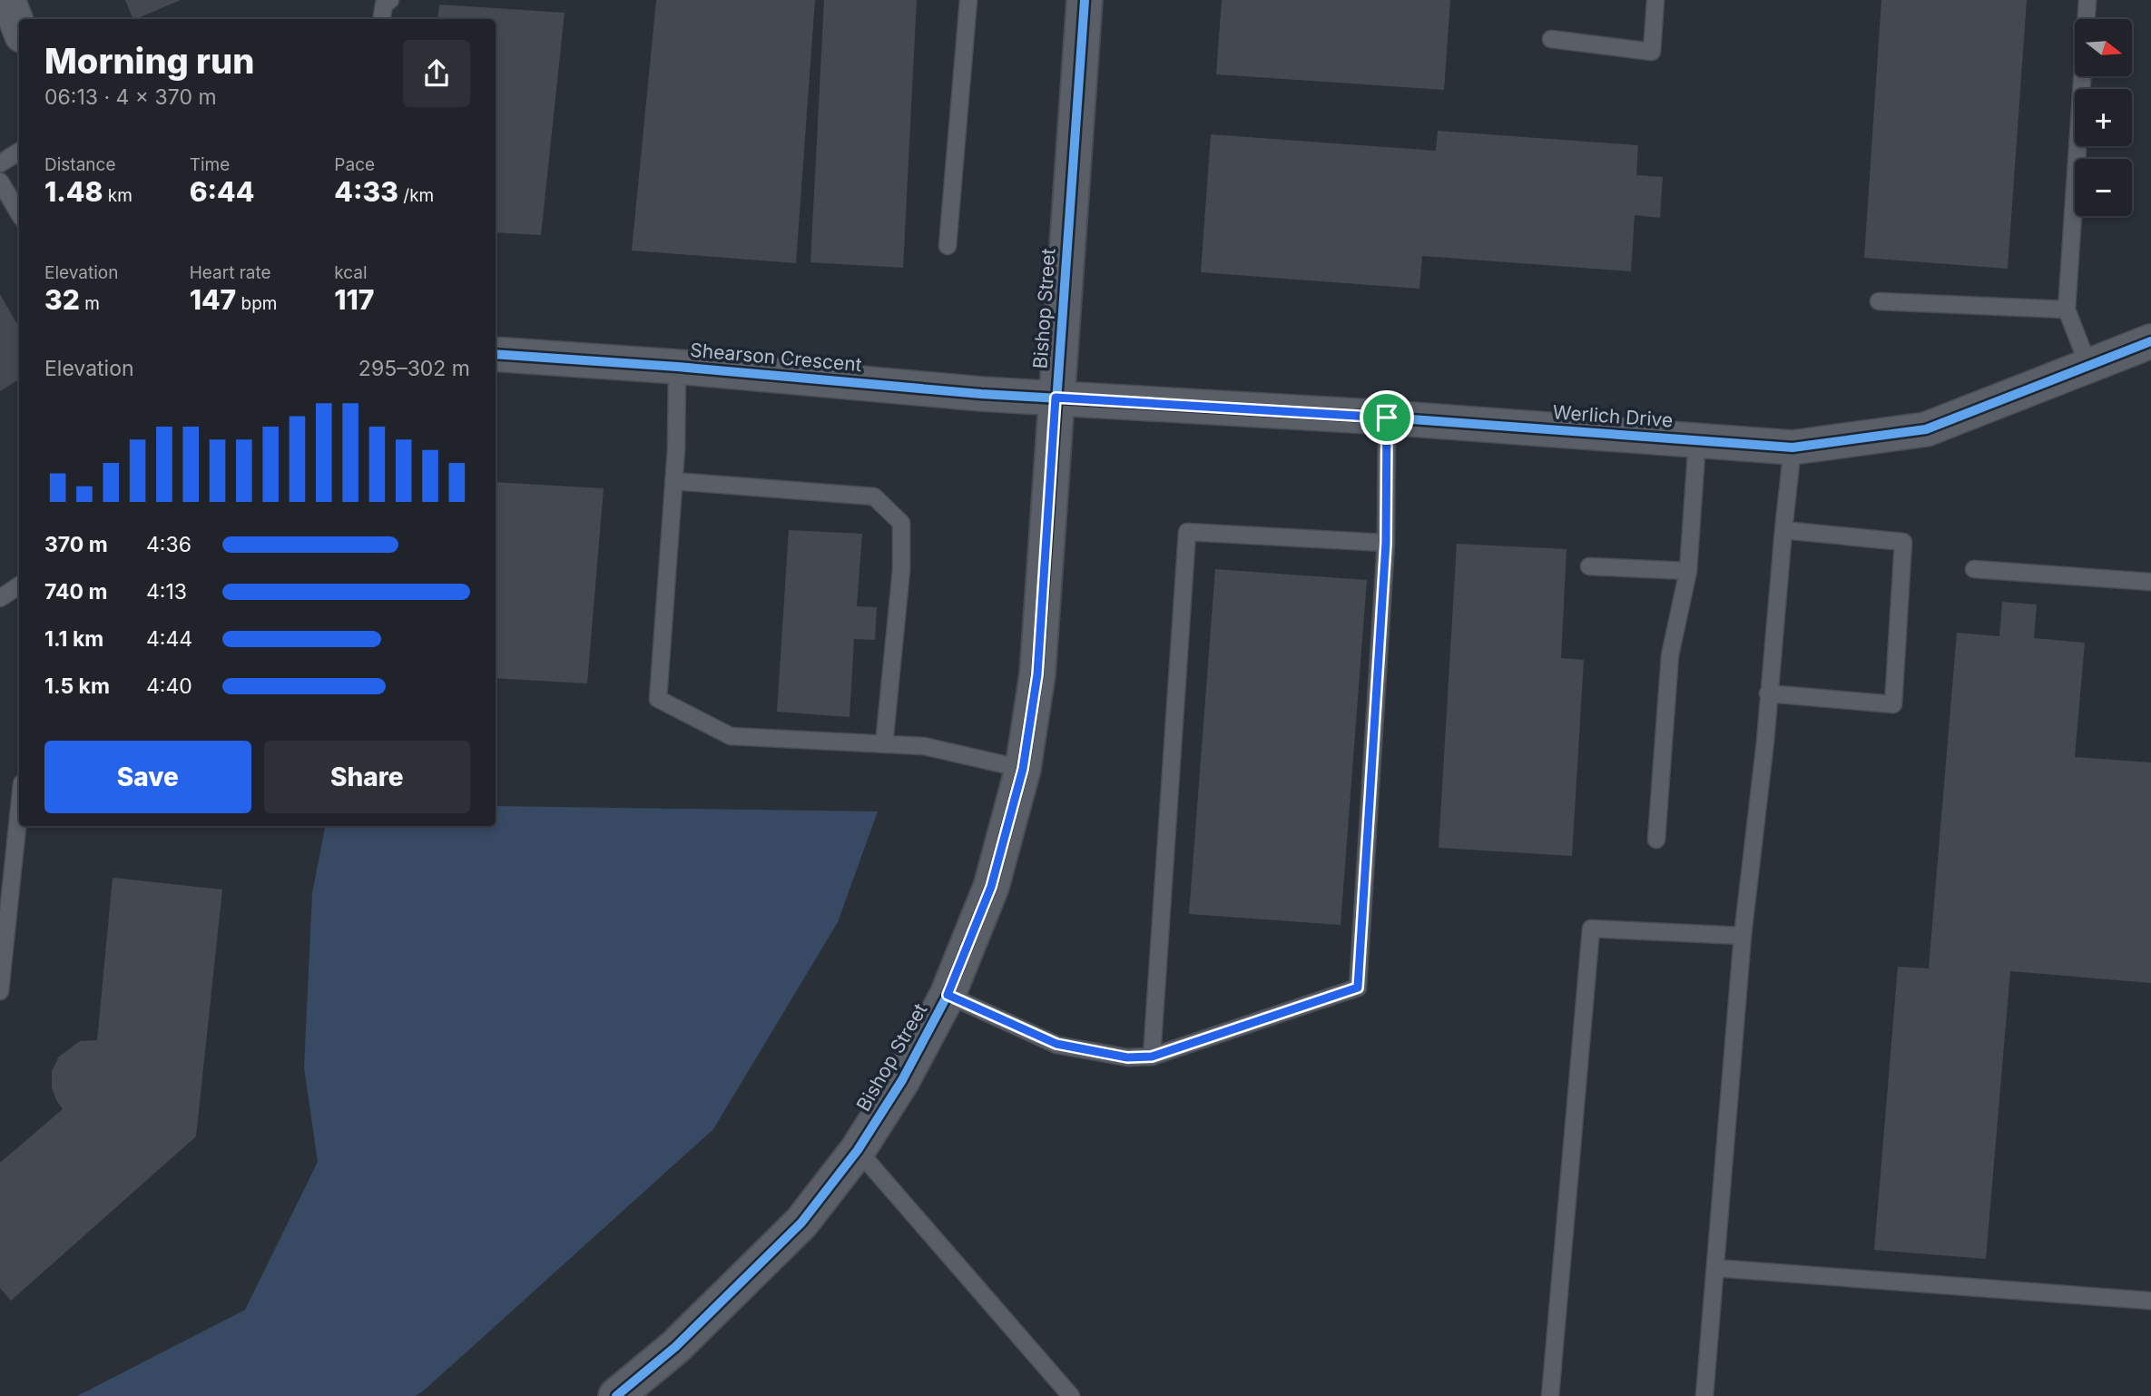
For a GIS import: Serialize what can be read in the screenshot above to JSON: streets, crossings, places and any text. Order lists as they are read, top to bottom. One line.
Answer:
{"streets":{"street":["Bishop Street","Shearson Crescent","Werlich Drive"]},"crossings":[["Bishop Street","Shearson Crescent"],["Bishop Street","Werlich Drive"],["Shearson Crescent","Werlich Drive"]],"north":"right","page":{"map_buttons":["+","−"],"heading":["Morning run","06:13 · 4 × 370 m"],"stats":[["Distance","1.48 km"],["Time","6:44"],["Pace","4:33 /km"],["Elevation","32 m"],["Heart rate","147 bpm"],["kcal","117"]],"chart":["Elevation","295–302 m"],"list":[{"name":"370 m","note":"4:36"},{"name":"740 m","note":"4:13"},{"name":"1.1 km","note":"4:44"},{"name":"1.5 km","note":"4:40"}],"buttons":["Save","Share"]}}
